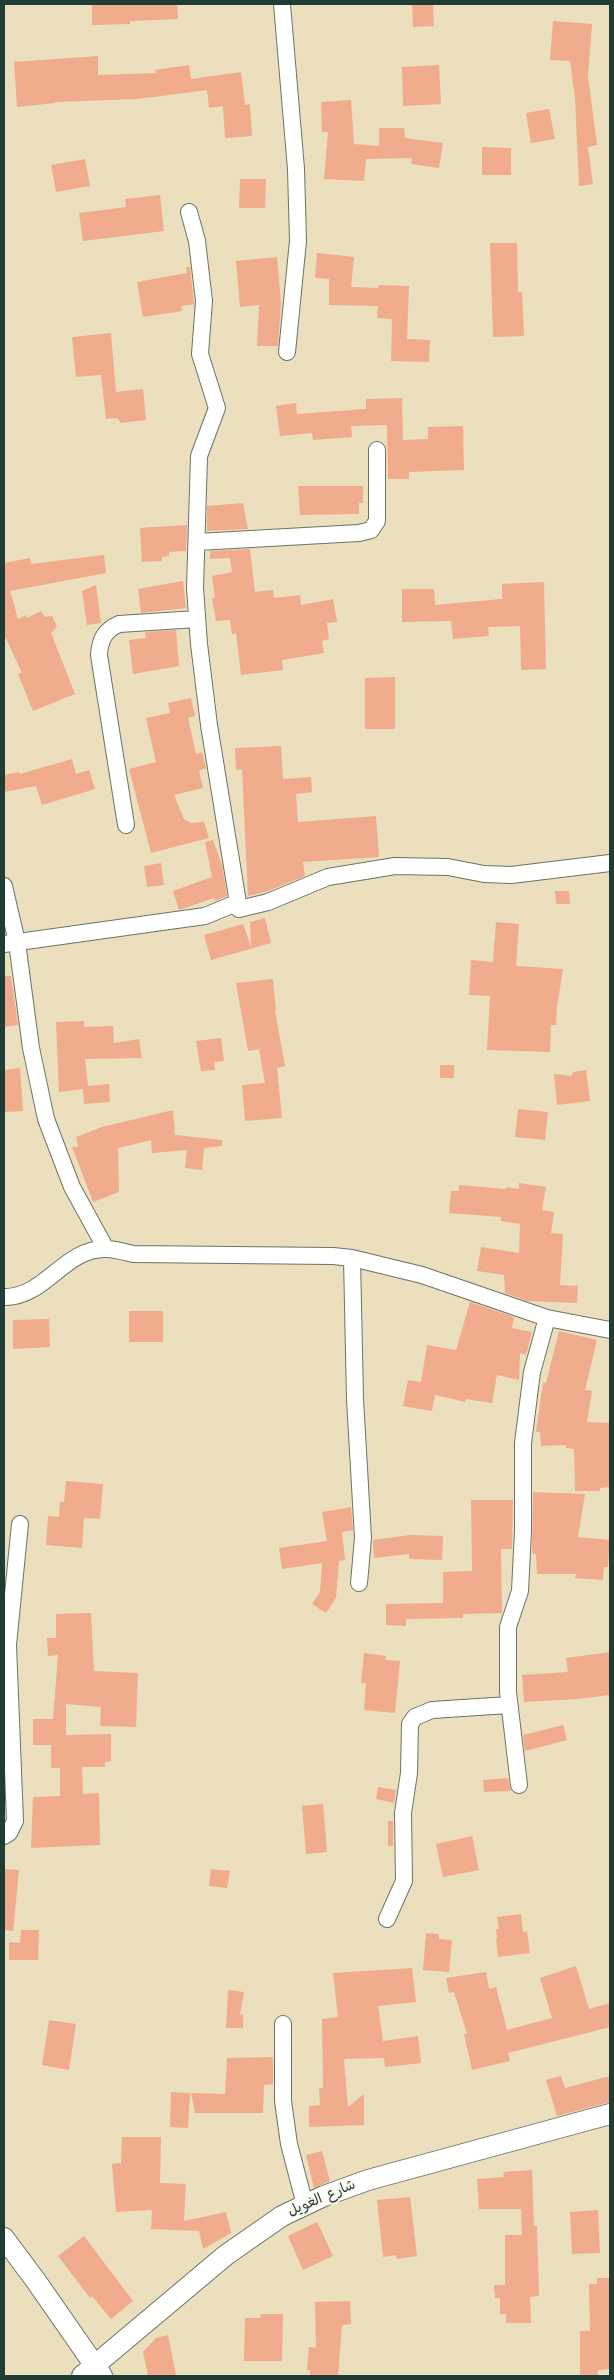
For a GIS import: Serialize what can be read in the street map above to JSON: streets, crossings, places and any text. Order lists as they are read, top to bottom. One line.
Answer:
{"streets":{"street":["شارع الغويل"]}}
